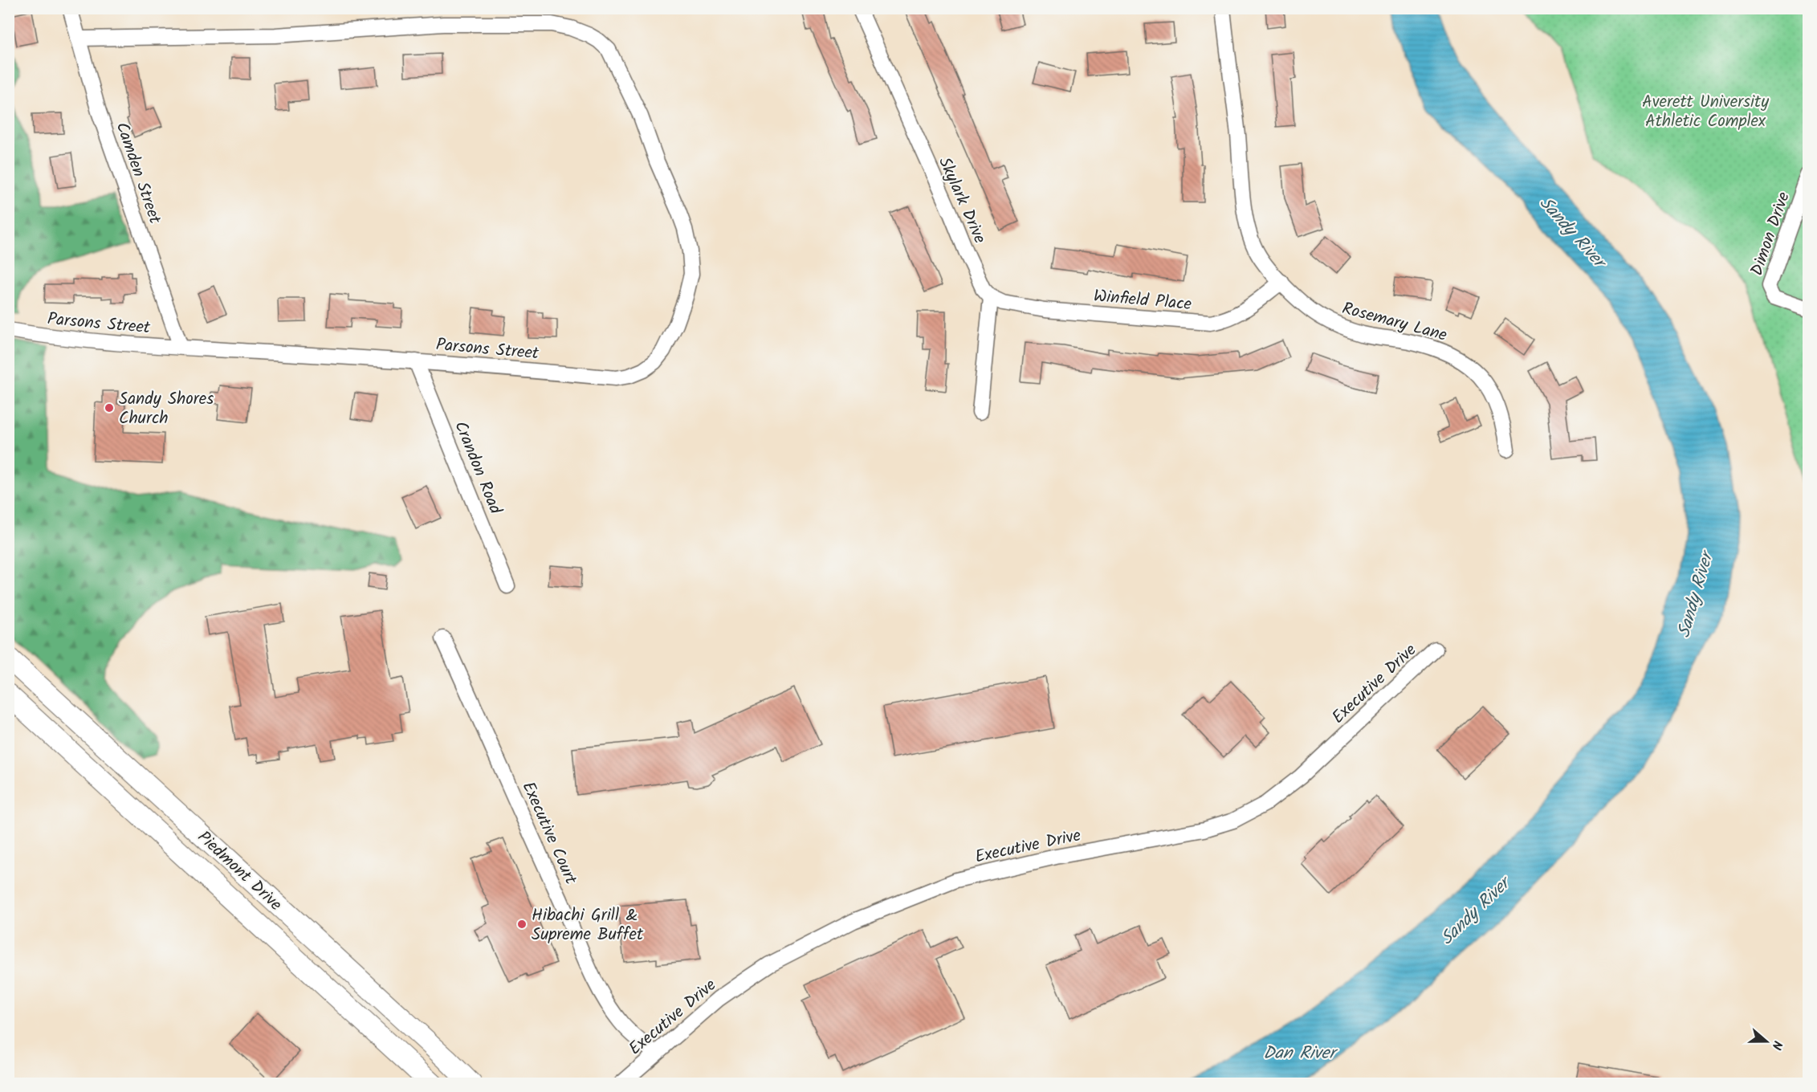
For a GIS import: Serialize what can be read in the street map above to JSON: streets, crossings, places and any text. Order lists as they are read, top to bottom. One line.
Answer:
{"streets":{"main road":["Piedmont Drive"],"street":["Camden Street","Skylark Drive","Dimon Drive","Winfield Place","Rosemary Lane","Parsons Street","Crandon Road","Executive Drive","Executive Court"]},"crossings":[["Camden Street","Parsons Street"],["Skylark Drive","Winfield Place"],["Winfield Place","Rosemary Lane"],["Parsons Street","Crandon Road"],["Executive Drive","Executive Court"]],"water":["Sandy River","Dan River"],"parks":["Averett University Athletic Complex"],"places":["Sandy Shores Church","Hibachi Grill & Supreme Buffet"],"north":"right"}
